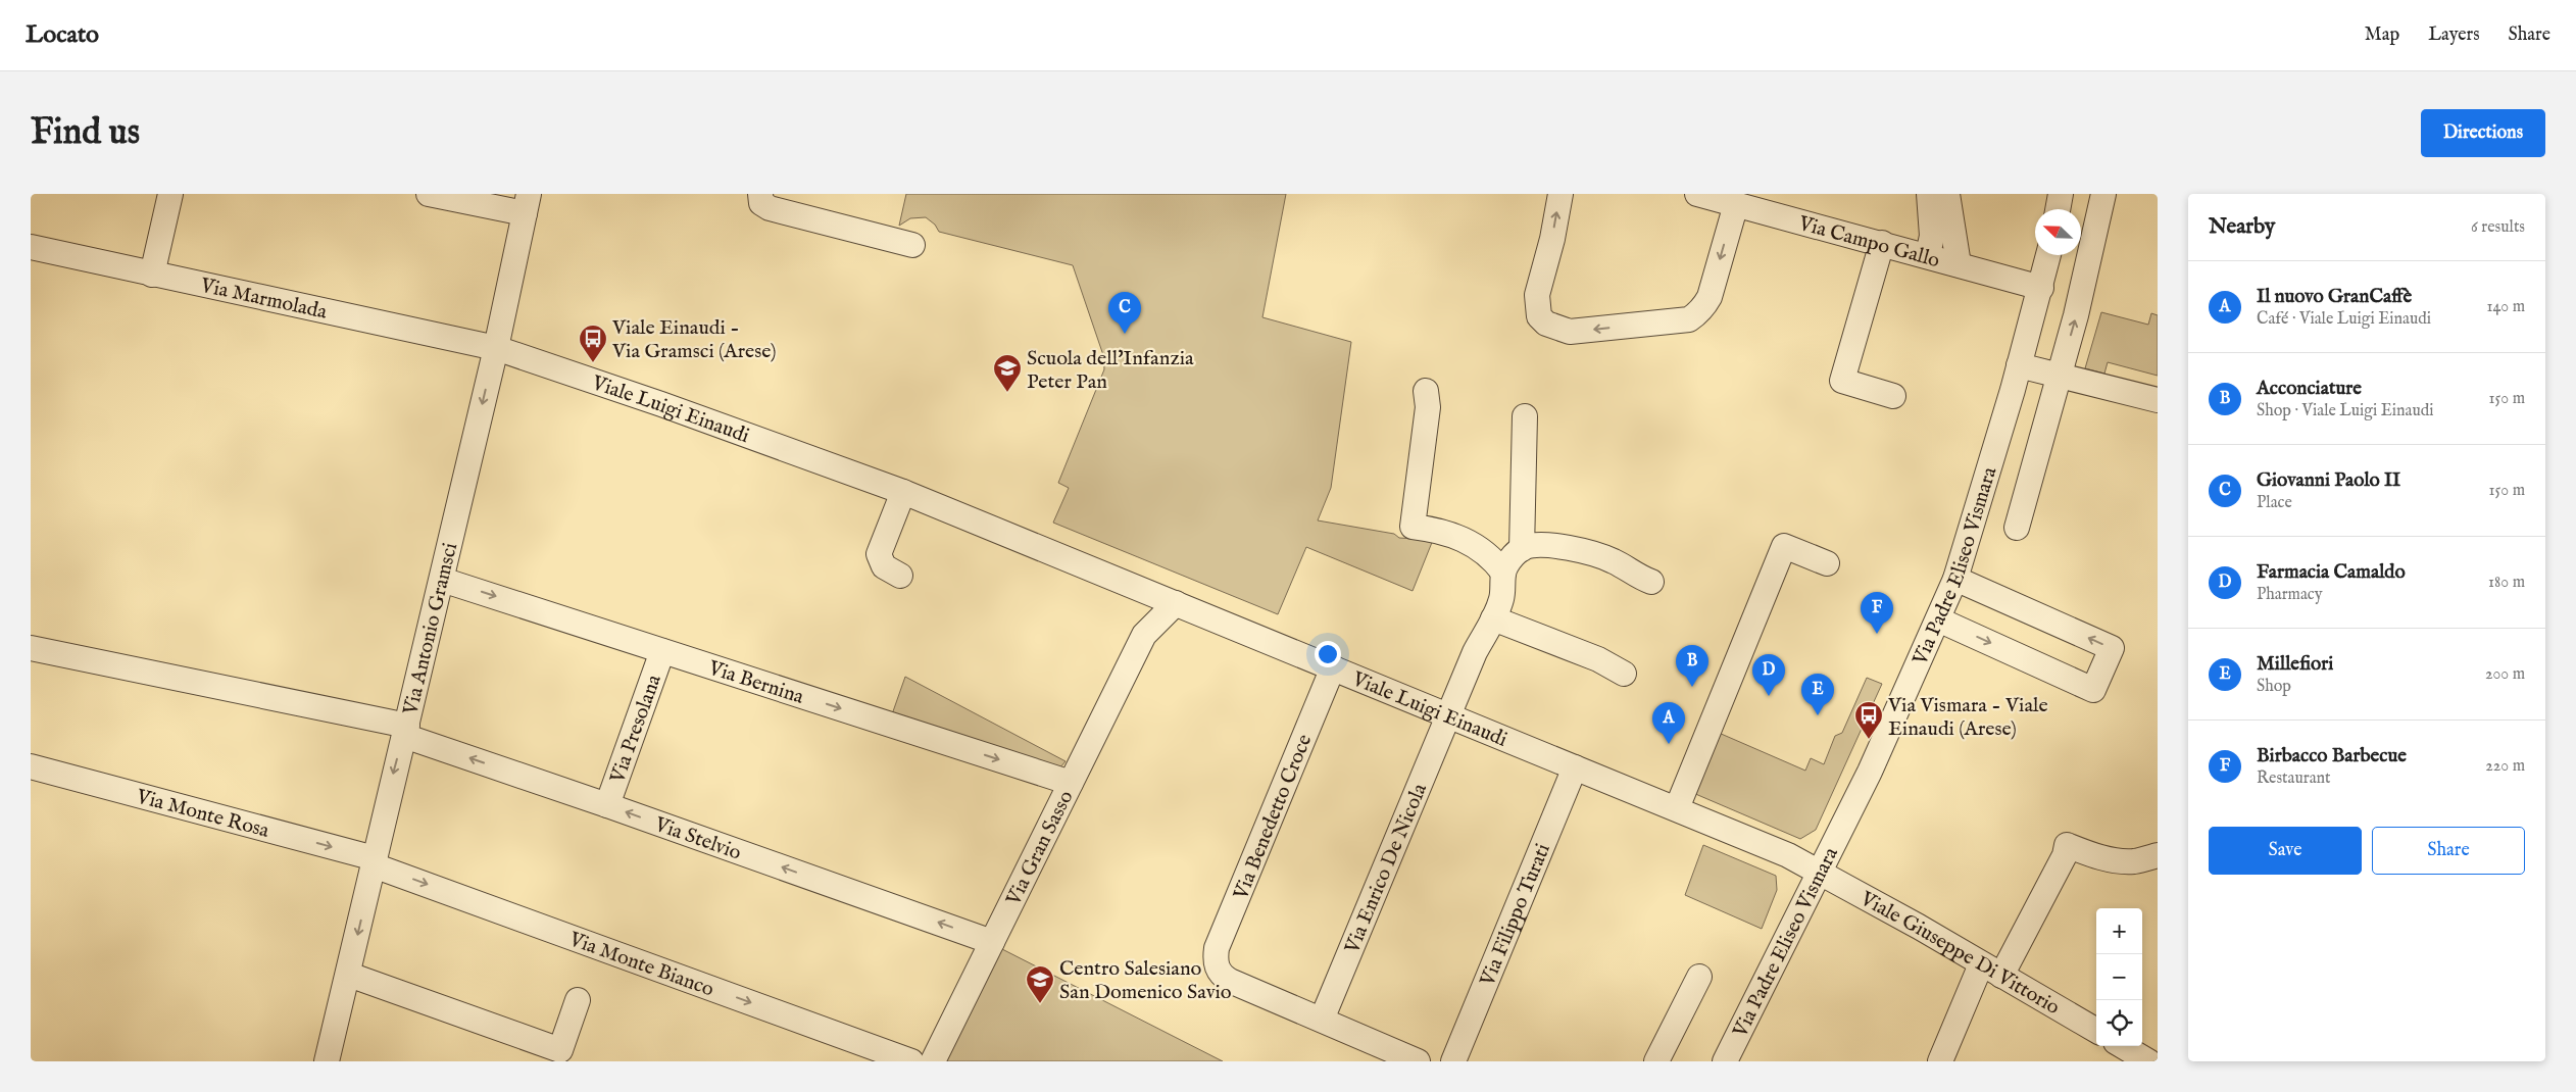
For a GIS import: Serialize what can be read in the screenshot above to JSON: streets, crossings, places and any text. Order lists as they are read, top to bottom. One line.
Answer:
{"streets":{"street":["Via Campo Gallo","Via Marmolada","Viale Luigi Einaudi","Via Padre Eliseo Vismara","Via Antonio Gramsci","Via Bernina","Via Presolana","Via Monte Rosa","Via Benedetto Croce","Via Stelvio","Via Gran Sasso","Via Enrico De Nicola","Via Filippo Turati","Viale Giuseppe Di Vittorio","Via Monte Bianco"]},"crossings":[["Via Campo Gallo","Via Padre Eliseo Vismara"],["Via Marmolada","Viale Luigi Einaudi"],["Via Marmolada","Via Antonio Gramsci"],["Viale Luigi Einaudi","Via Padre Eliseo Vismara"],["Viale Luigi Einaudi","Via Antonio Gramsci"],["Viale Luigi Einaudi","Via Benedetto Croce"],["Viale Luigi Einaudi","Via Gran Sasso"],["Viale Luigi Einaudi","Via Enrico De Nicola"],["Viale Luigi Einaudi","Via Filippo Turati"],["Viale Luigi Einaudi","Viale Giuseppe Di Vittorio"],["Via Padre Eliseo Vismara","Viale Giuseppe Di Vittorio"],["Via Antonio Gramsci","Via Bernina"],["Via Antonio Gramsci","Via Monte Rosa"],["Via Antonio Gramsci","Via Stelvio"],["Via Antonio Gramsci","Via Monte Bianco"],["Via Bernina","Via Presolana"],["Via Bernina","Via Gran Sasso"],["Via Presolana","Via Stelvio"],["Via Monte Rosa","Via Monte Bianco"],["Via Benedetto Croce","Via Enrico De Nicola"],["Via Stelvio","Via Gran Sasso"]],"one_way":["Via Antonio Gramsci","Via Bernina","Via Monte Rosa","Via Stelvio","Via Monte Bianco"],"places":{"bus stop":["Viale Einaudi - Via Gramsci (Arese)","Via Vismara - Viale Einaudi (Arese)"],"school or university":["Scuola dell'Infanzia Peter Pan","Centro Salesiano San Domenico Savio"]},"north":"top left","page":{"header":"Locato","nav":["Map","Layers","Share"],"buttons":["Directions",["Save","Share"]],"title":"Find us","heading":["Nearby","6 results"],"list":[{"mark":"A","name":"Il nuovo GranCaffè","note":"Café · Viale Luigi Einaudi","value":"140 m"},{"mark":"B","name":"Acconciature","note":"Shop · Viale Luigi Einaudi","value":"150 m"},{"mark":"C","name":"Giovanni Paolo II","note":"Place","value":"150 m"},{"mark":"D","name":"Farmacia Camaldo","note":"Pharmacy","value":"180 m"},{"mark":"E","name":"Millefiori","note":"Shop","value":"200 m"},{"mark":"F","name":"Birbacco Barbecue","note":"Restaurant","value":"220 m"}],"pins":["C","F","B","D","E","A"],"map_buttons":["+","−"]}}
